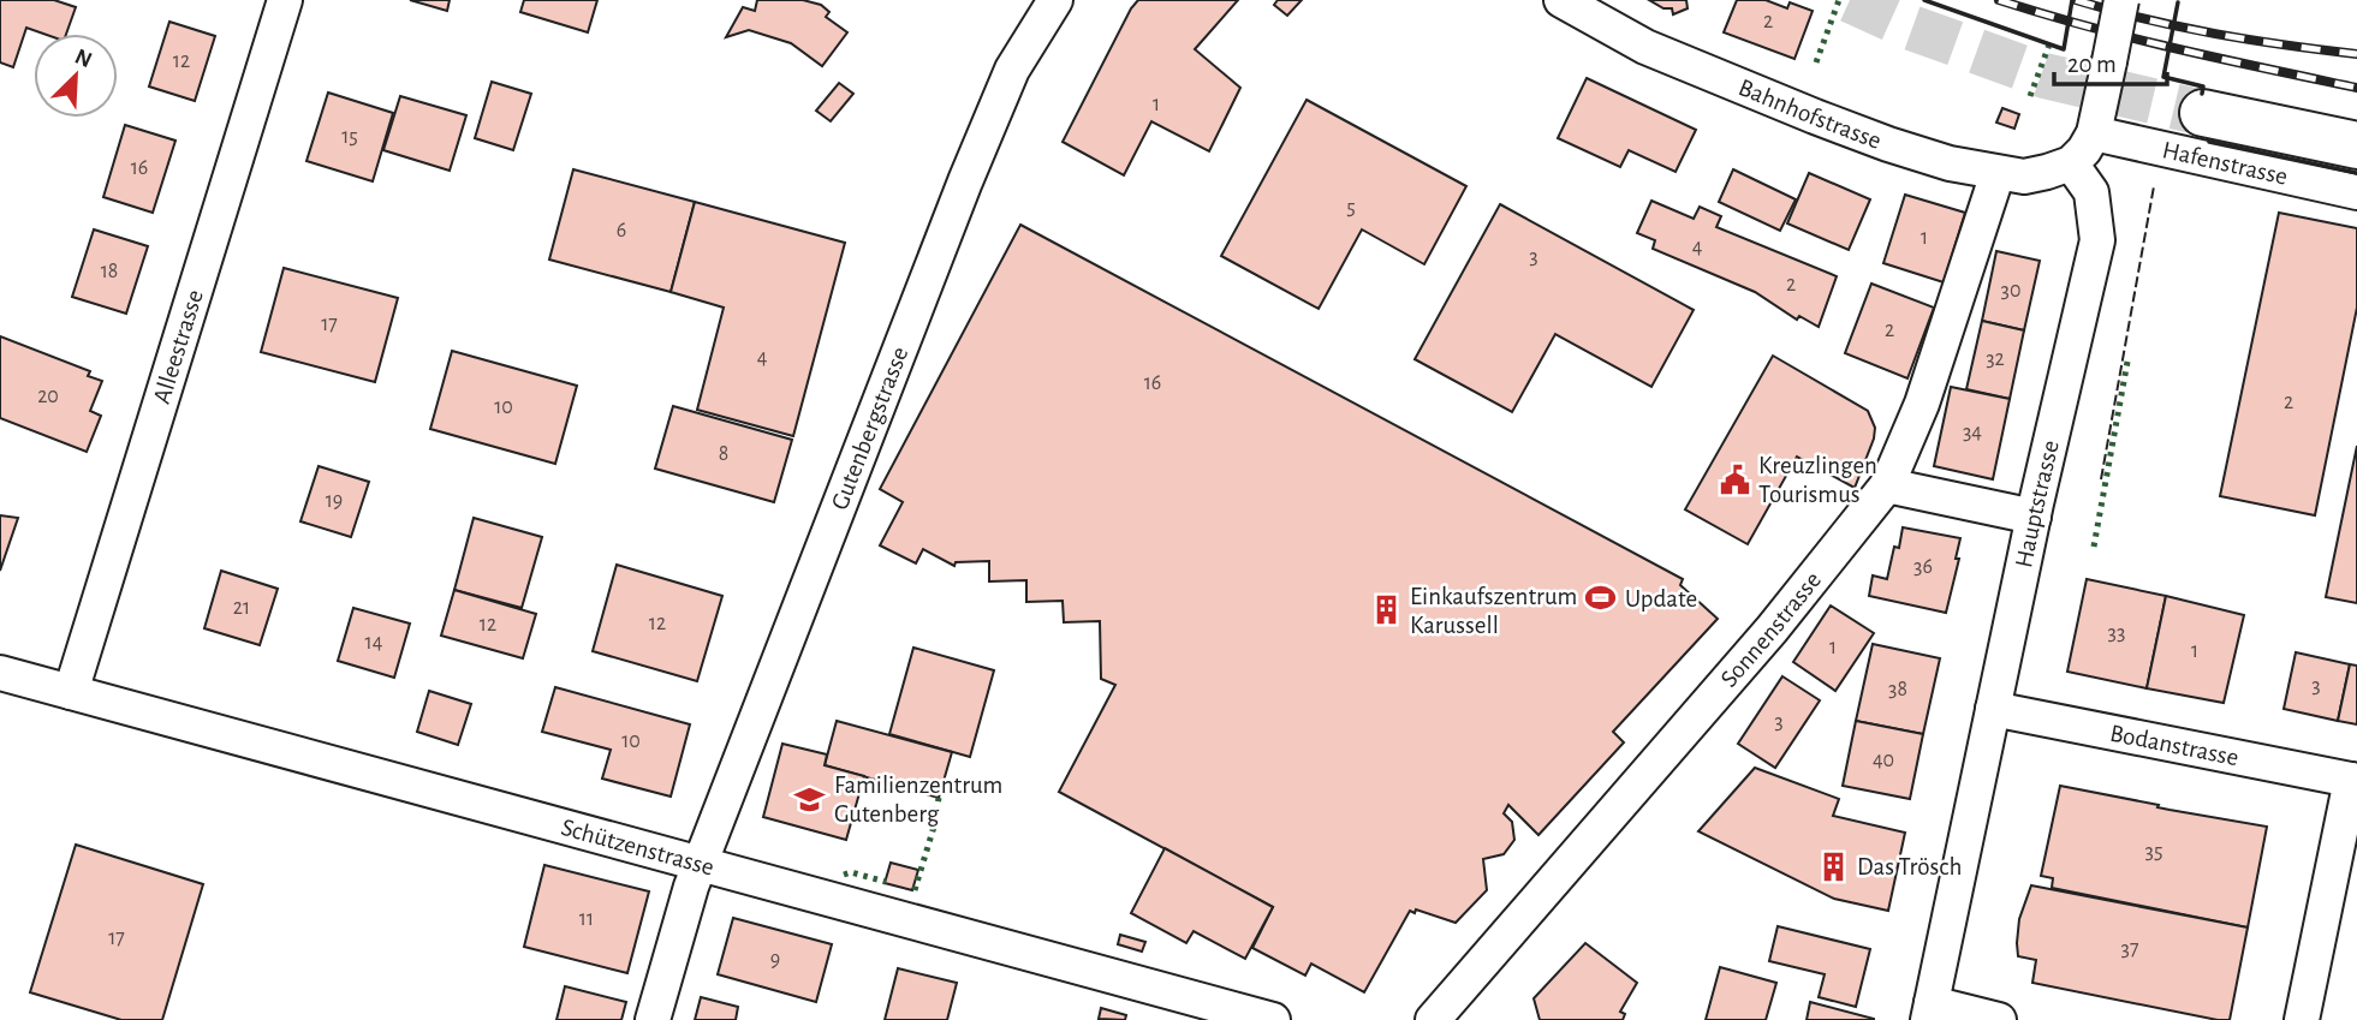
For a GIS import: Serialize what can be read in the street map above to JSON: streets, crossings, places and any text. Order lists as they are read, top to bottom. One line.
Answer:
{"streets":{"main road":["Hafenstrasse"],"street":["Bahnhofstrasse","Alleestrasse","Gutenbergstrasse","Hauptstrasse","Sonnenstrasse","Bodanstrasse","Schützenstrasse"]},"crossings":[["Bahnhofstrasse","Hauptstrasse"],["Bahnhofstrasse","Sonnenstrasse"],["Alleestrasse","Schützenstrasse"],["Gutenbergstrasse","Schützenstrasse"],["Hauptstrasse","Bodanstrasse"]],"places":{"public building":["Kreuzlingen Tourismus"],"sports":["Update"],"building":["Einkaufszentrum Karussell","Das Trösch"],"school or university":["Familienzentrum Gutenberg"]},"house_numbers":["2","12","1","15","16","5","6","1","4","3","18","2","30","17","2","4","32","16","20","2","10","34","8","19","36","21","12","12","33","14","1","1","3","38","3","10","40","35","11","17","37","9"],"scale_bar":"20 m","north":"top right"}
